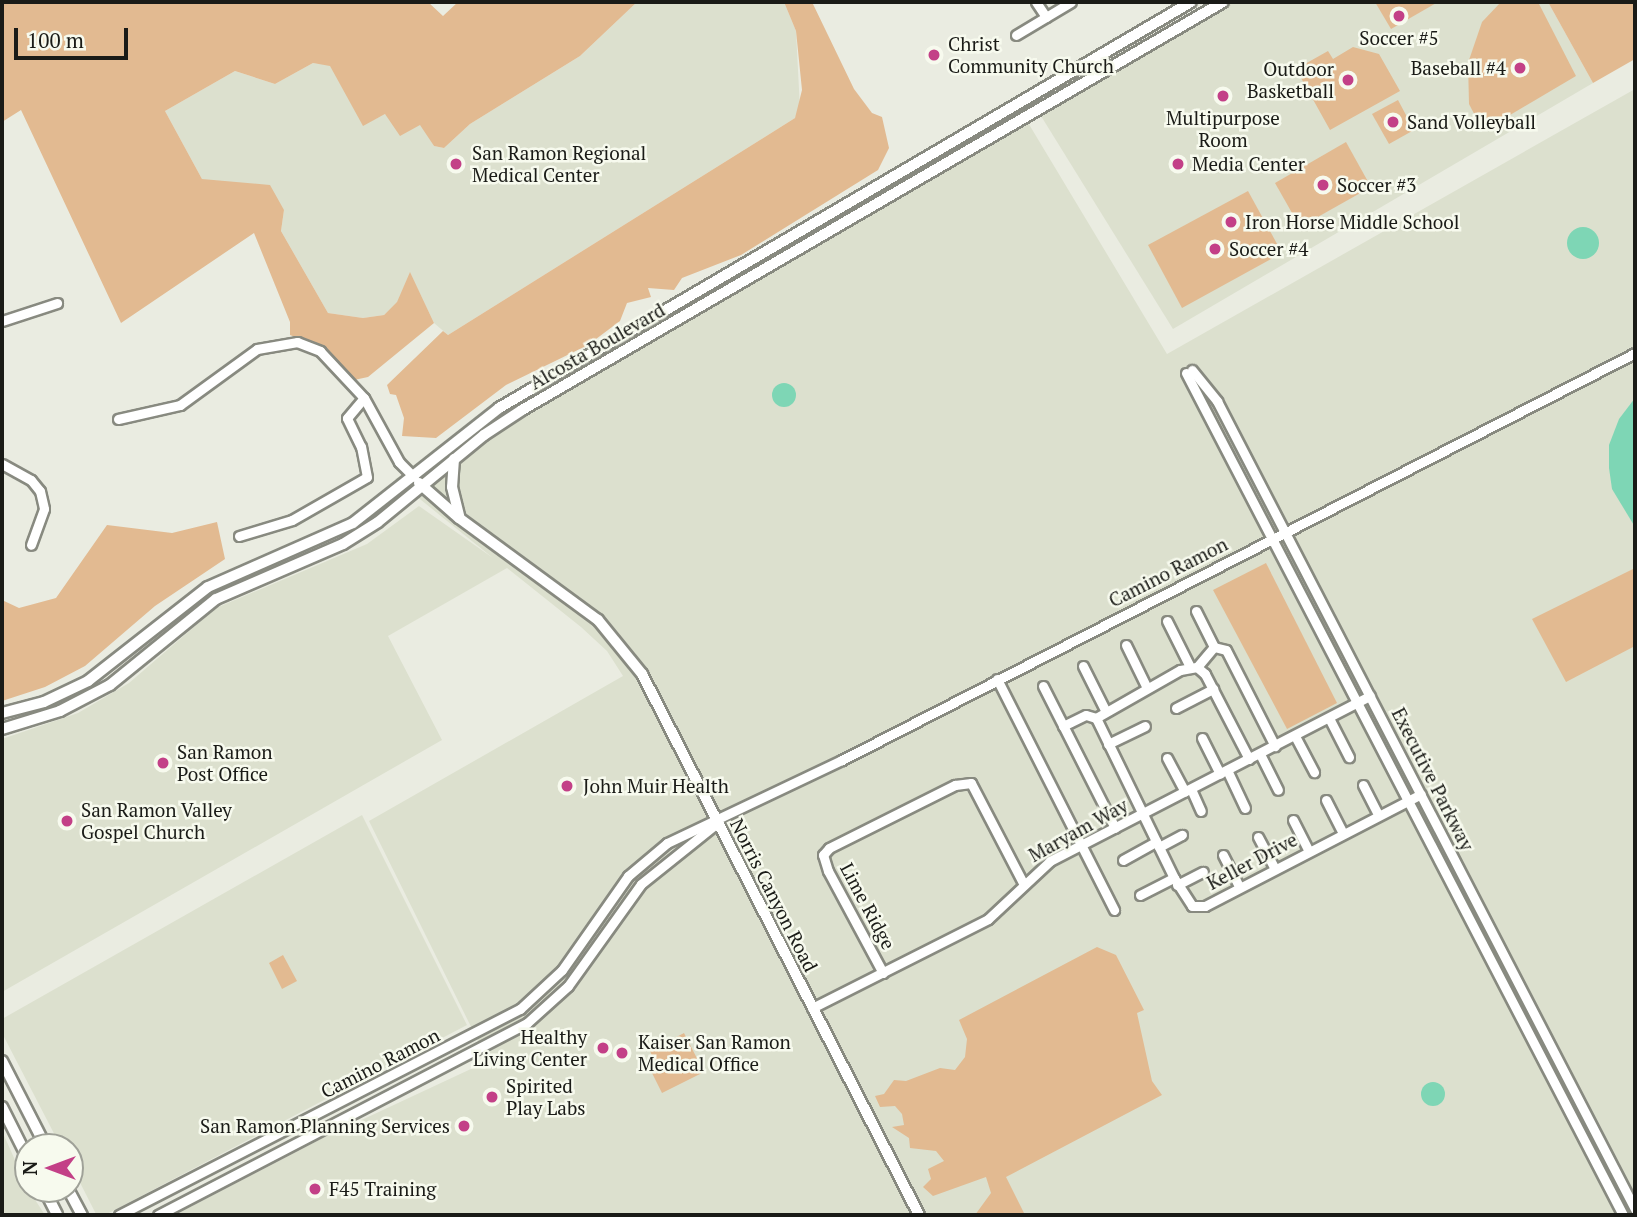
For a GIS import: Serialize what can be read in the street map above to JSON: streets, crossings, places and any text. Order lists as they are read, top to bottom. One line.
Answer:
{"streets":{"main road":["Alcosta Boulevard","Norris Canyon Road"],"street":["Camino Ramon","Executive Parkway","Maryam Way","Keller Drive","Lime Ridge"]},"crossings":[["Alcosta Boulevard","Norris Canyon Road"],["Camino Ramon","Executive Parkway"],["Camino Ramon","Norris Canyon Road"],["Executive Parkway","Maryam Way"],["Executive Parkway","Keller Drive"],["Maryam Way","Keller Drive"],["Maryam Way","Norris Canyon Road"],["Maryam Way","Lime Ridge"]],"places":["Soccer #5","Christ Community Church","Baseball #4","Outdoor Basketball","Multipurpose Room","Sand Volleyball","San Ramon Regional Medical Center","Media Center","Soccer #3","Iron Horse Middle School","Soccer #4","San Ramon Post Office","John Muir Health","San Ramon Valley Gospel Church","Healthy Living Center","Kaiser San Ramon Medical Office","Spirited Play Labs","San Ramon Planning Services","F45 Training"],"scale_bar":"100 m","north":"left"}
